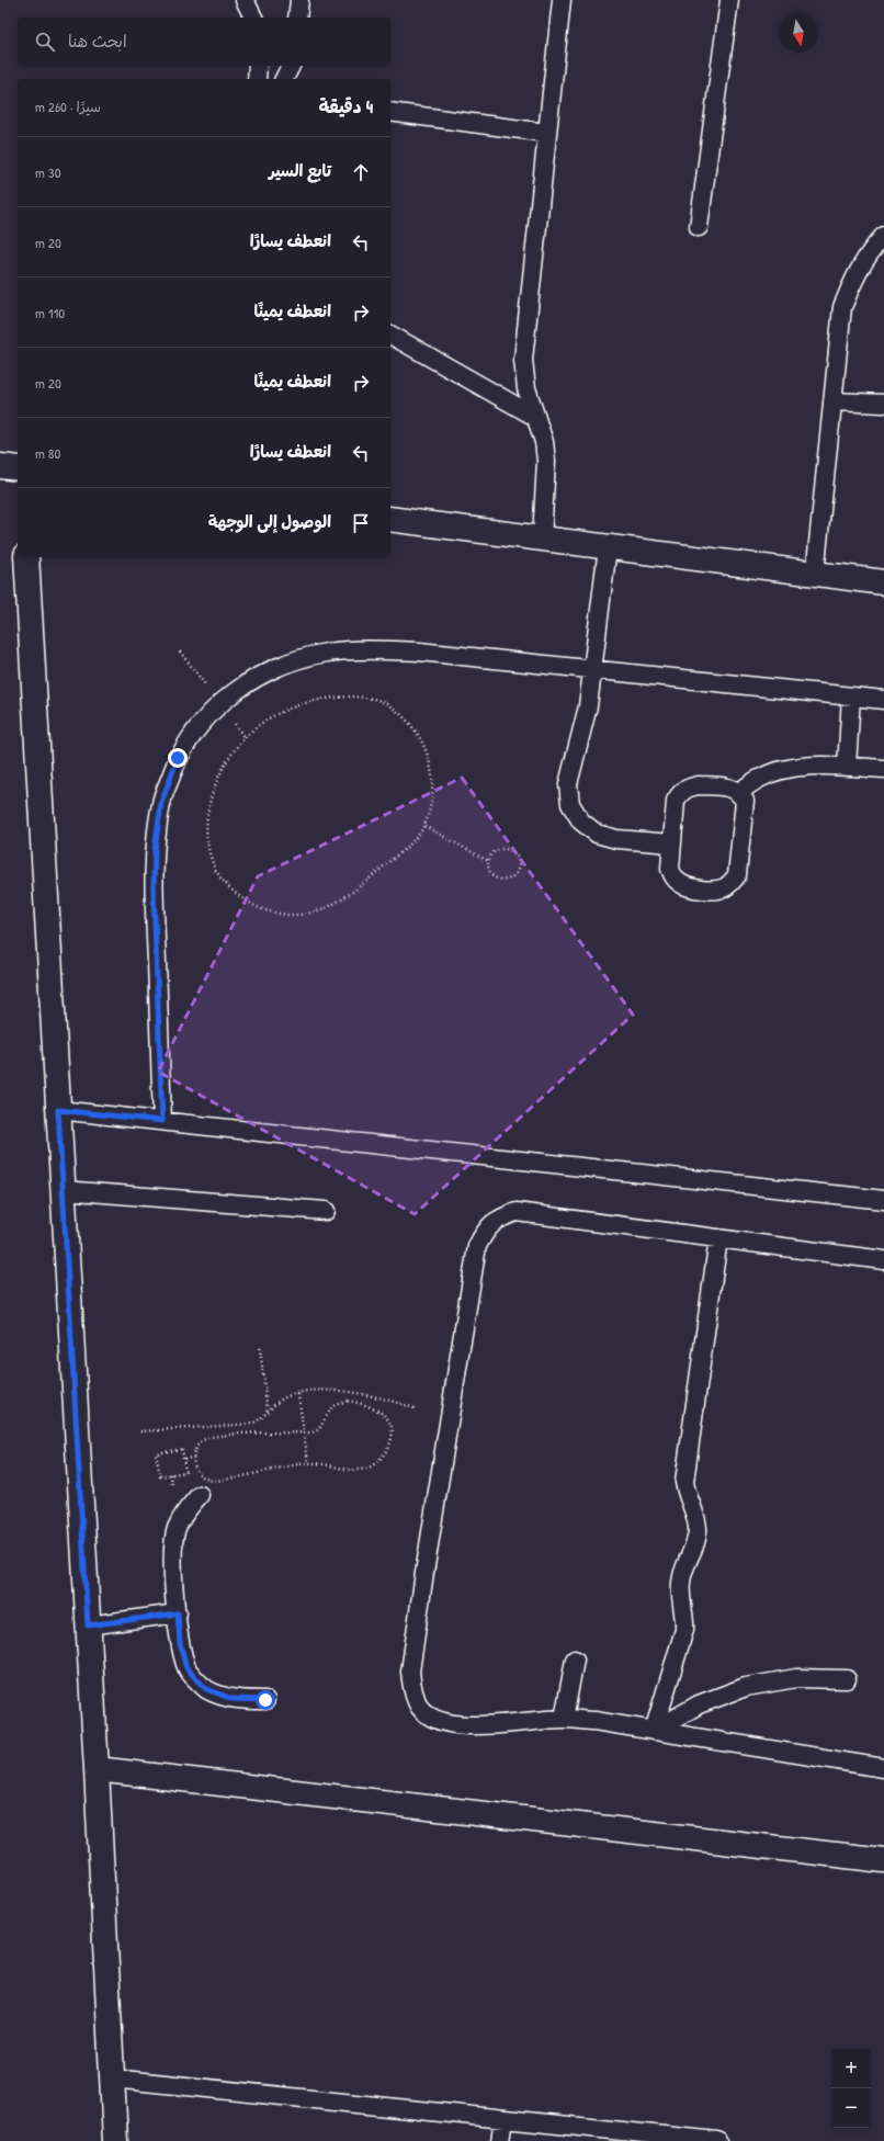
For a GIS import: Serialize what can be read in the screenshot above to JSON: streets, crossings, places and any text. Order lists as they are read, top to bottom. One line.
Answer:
{"north":"bottom","page":{"search":"ابحث هنا","heading":["4 دقيقة","سيرًا · 260 m"],"list":[["تابع السير","30 m"],["انعطف يسارًا","20 m"],["انعطف يمينًا","110 m"],["انعطف يمينًا","20 m"],["انعطف يسارًا","80 m"],"الوصول إلى الوجهة"],"map_buttons":["+","−"]}}
